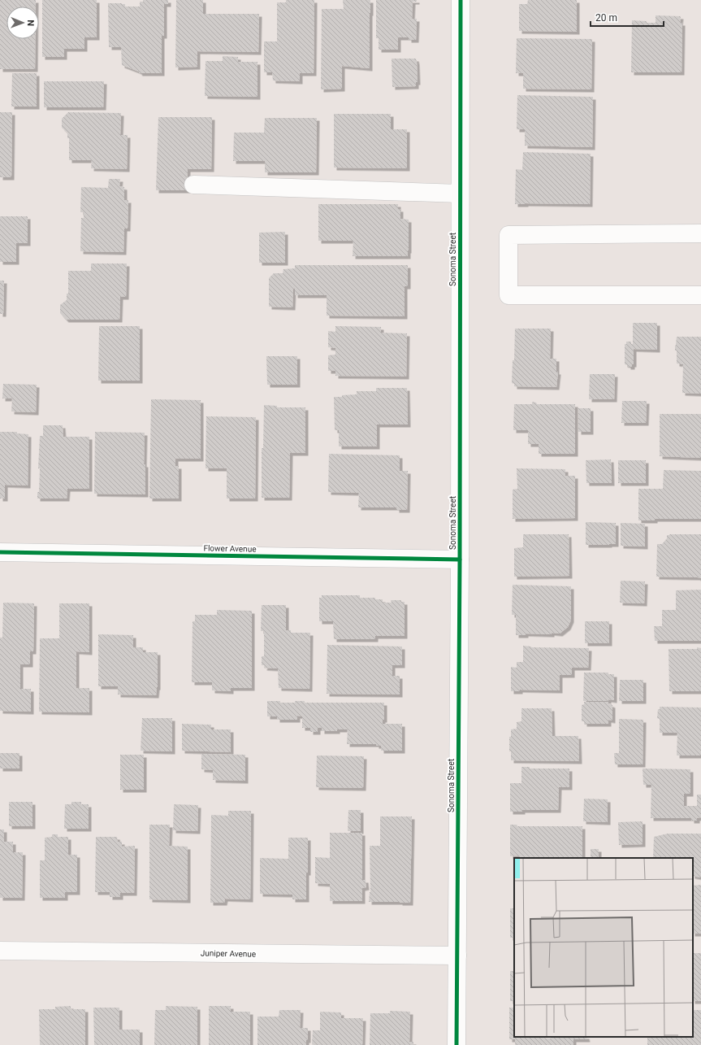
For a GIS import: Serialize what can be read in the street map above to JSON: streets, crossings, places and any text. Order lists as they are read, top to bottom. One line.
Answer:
{"streets":{"street":["Sonoma Street","Flower Avenue","Juniper Avenue"]},"crossings":[["Sonoma Street","Flower Avenue"],["Sonoma Street","Juniper Avenue"]],"scale_bar":"20 m","north":"right"}
